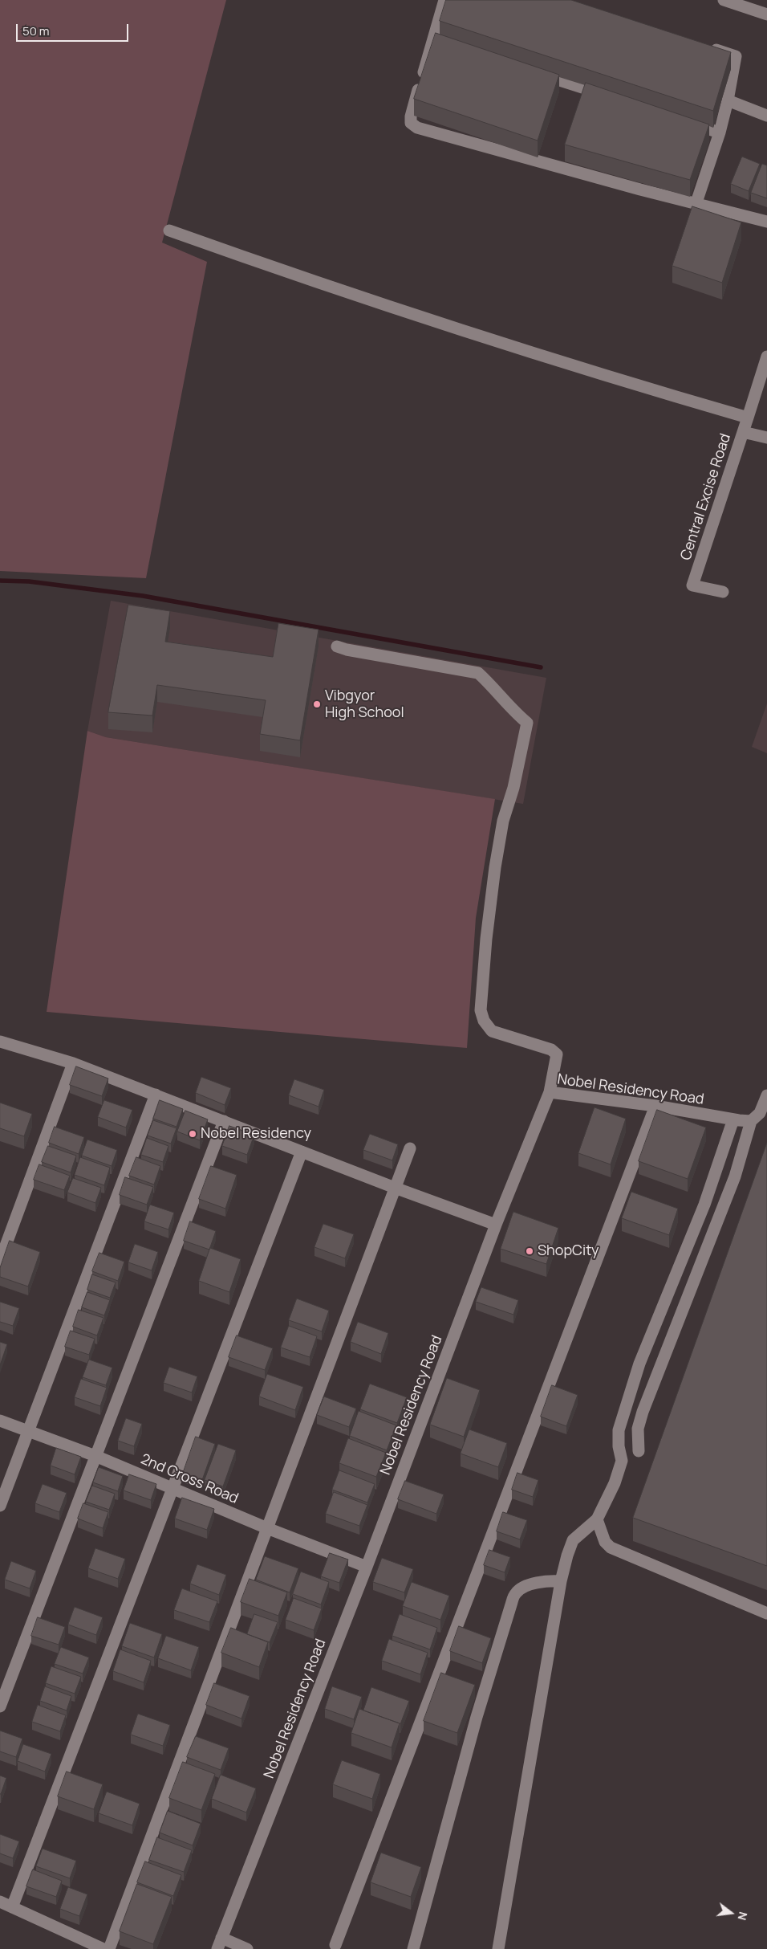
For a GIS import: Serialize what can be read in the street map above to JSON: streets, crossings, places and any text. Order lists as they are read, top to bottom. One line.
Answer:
{"streets":{"street":["Central Excise Road","Nobel Residency Road","2nd Cross Road"]},"crossings":[["Nobel Residency Road","2nd Cross Road"]],"places":["Vibgyor High School","Nobel Residency","ShopCity"],"scale_bar":"50 m","north":"right"}
